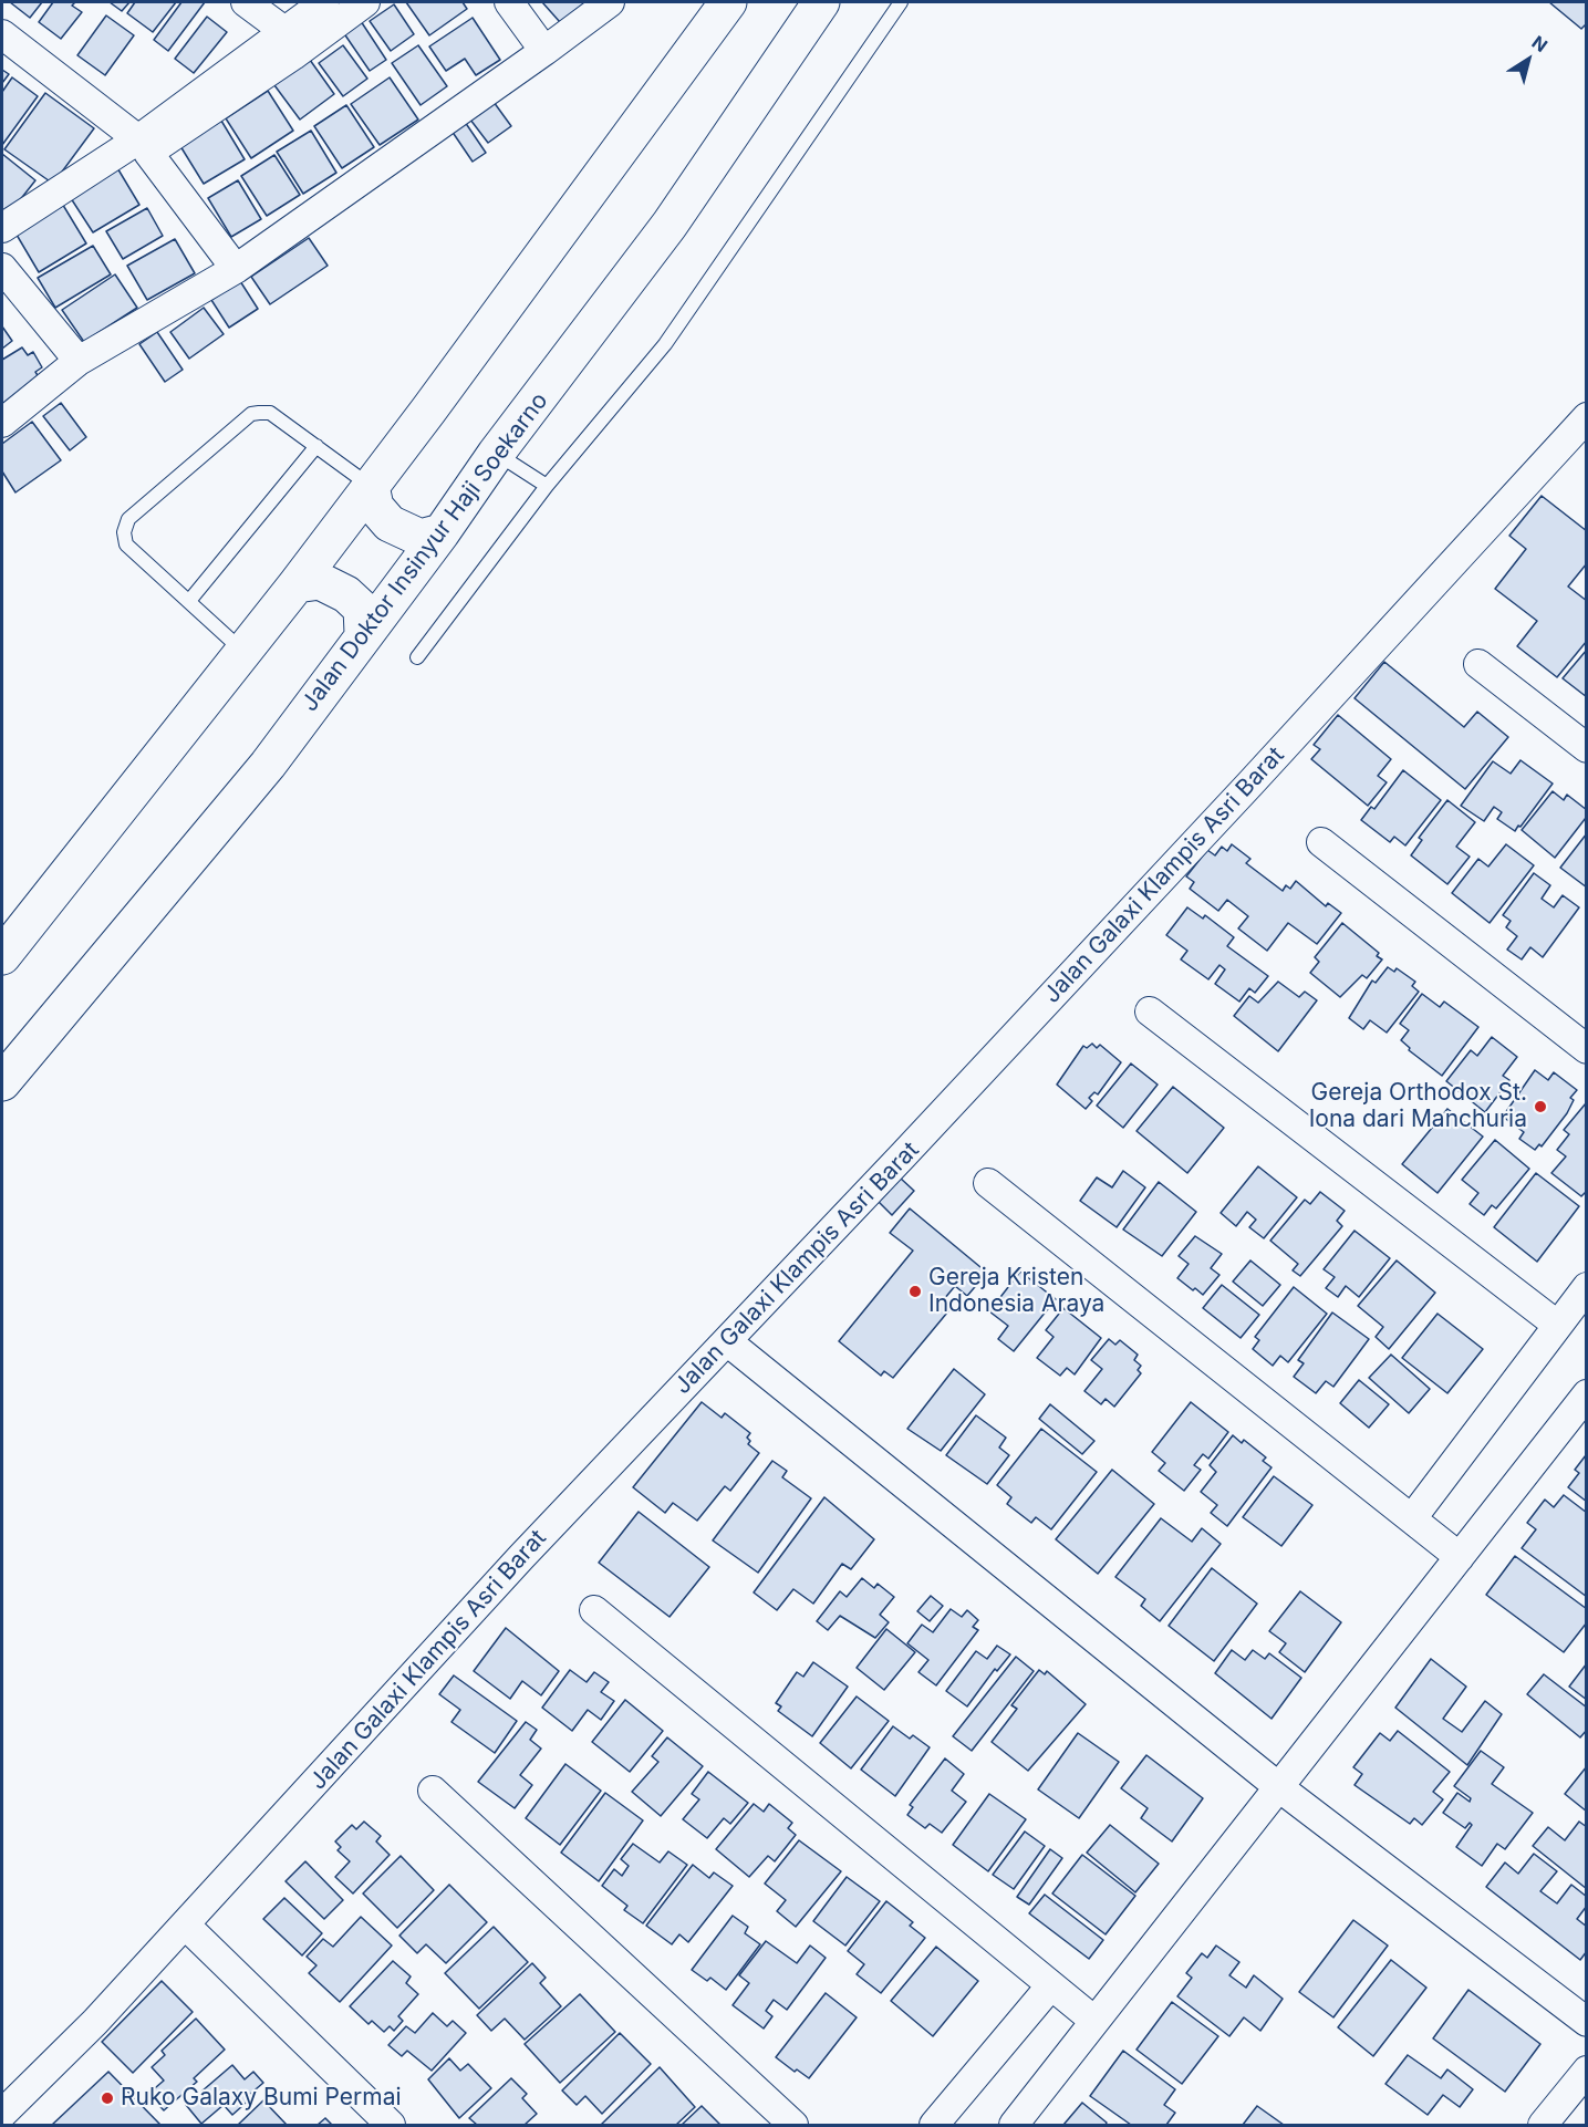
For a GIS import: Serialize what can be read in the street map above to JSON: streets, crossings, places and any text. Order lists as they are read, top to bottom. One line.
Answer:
{"streets":{"main road":["Jalan Doktor Insinyur Haji Soekarno"],"street":["Jalan Galaxi Klampis Asri Barat"]},"places":["Gereja Orthodox St. Iona dari Manchuria","Gereja Kristen Indonesia Araya","Ruko Galaxy Bumi Permai"],"north":"top right"}
